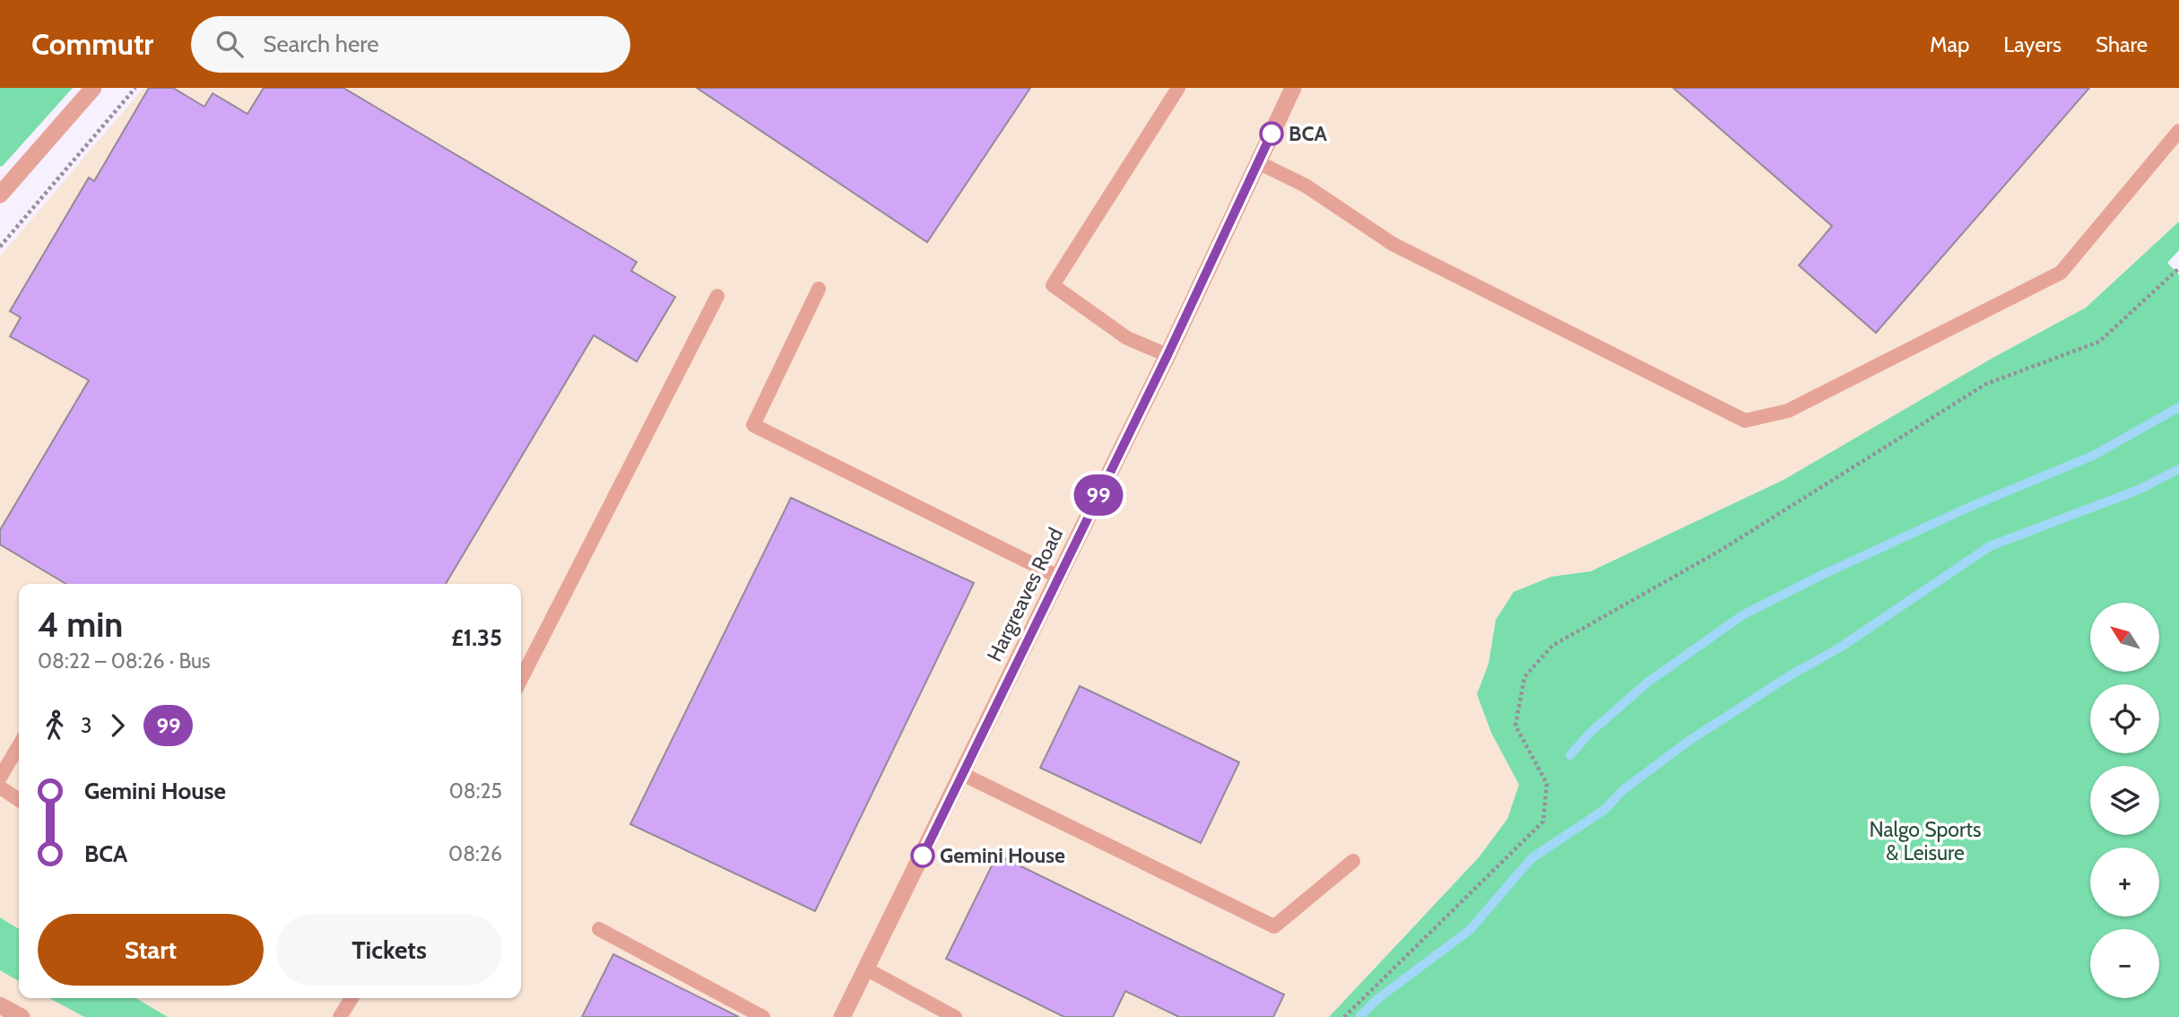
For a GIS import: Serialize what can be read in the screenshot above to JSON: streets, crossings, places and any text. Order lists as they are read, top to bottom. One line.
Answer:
{"streets":{"street":["Hargreaves Road"]},"parks":["Nalgo Sports & Leisure"],"places":["BCA","Gemini House"],"lines":["bus line 99"],"north":"top left","page":{"header":"Commutr","search":"Search here","nav":["Map","Layers","Share"],"on_map":"99","heading":["4 min","08:22 – 08:26 · Bus","£1.35"],"map_buttons":["+","−"],"legs":["3","99"],"list":[{"name":"Gemini House","value":"08:25"},{"name":"BCA","value":"08:26"}],"buttons":["Start","Tickets"]}}
